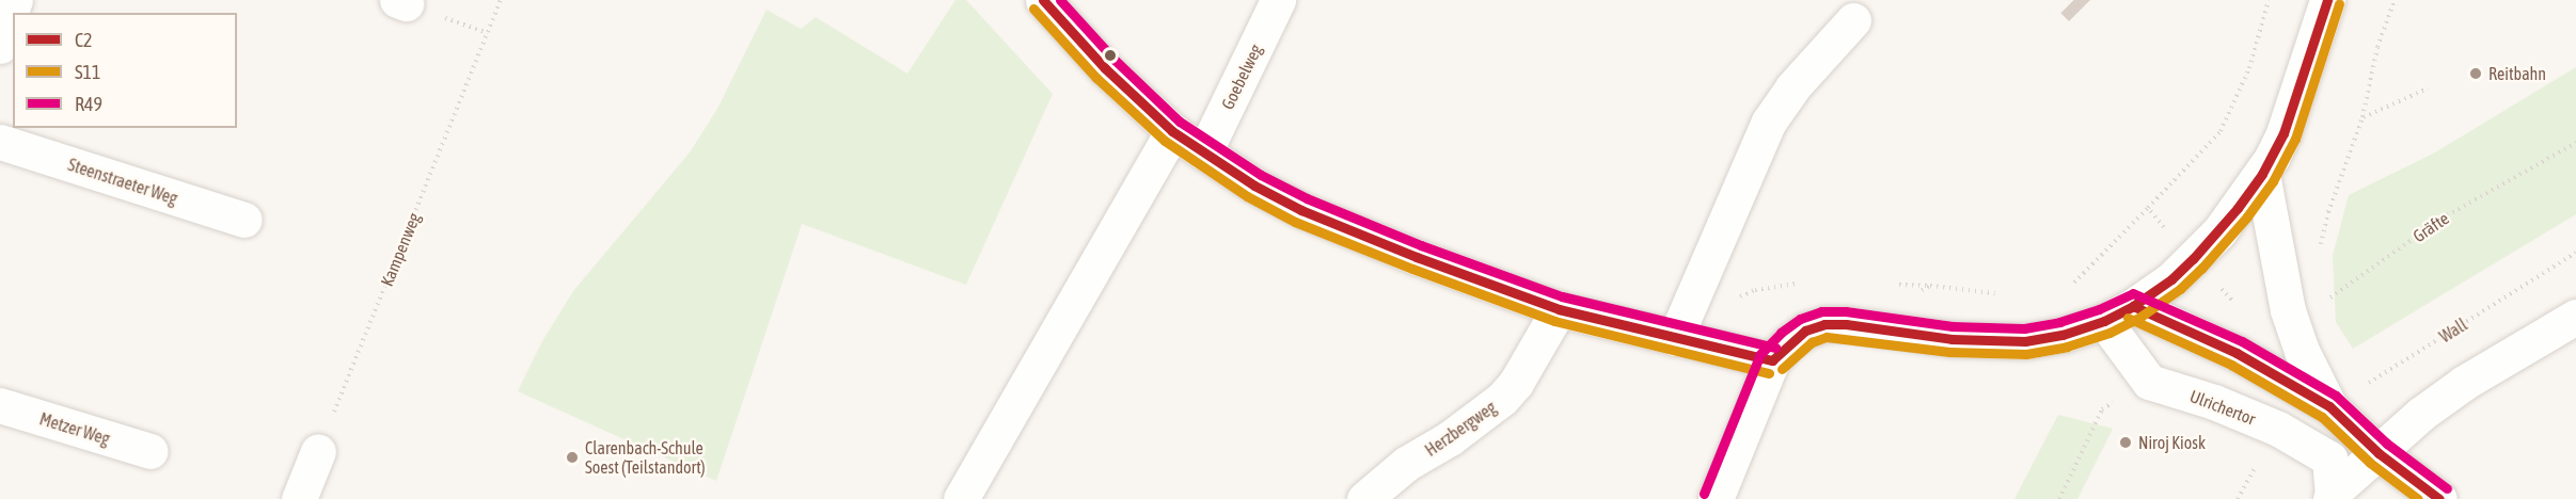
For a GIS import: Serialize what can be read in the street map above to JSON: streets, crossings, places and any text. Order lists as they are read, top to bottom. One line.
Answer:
{"streets":{"street":["Goebelweg","Steenstraeter Weg","Ulrichertor","Metzer Weg","Herzbergweg"],"path":["Gräfte","Kampenweg","Wall"]},"places":["Reitbahn","Niroj Kiosk","Clarenbach-Schule Soest (Teilstandort)"],"lines":["transit line C2","transit line R49","transit line S11"],"legend":["C2","S11","R49"]}
